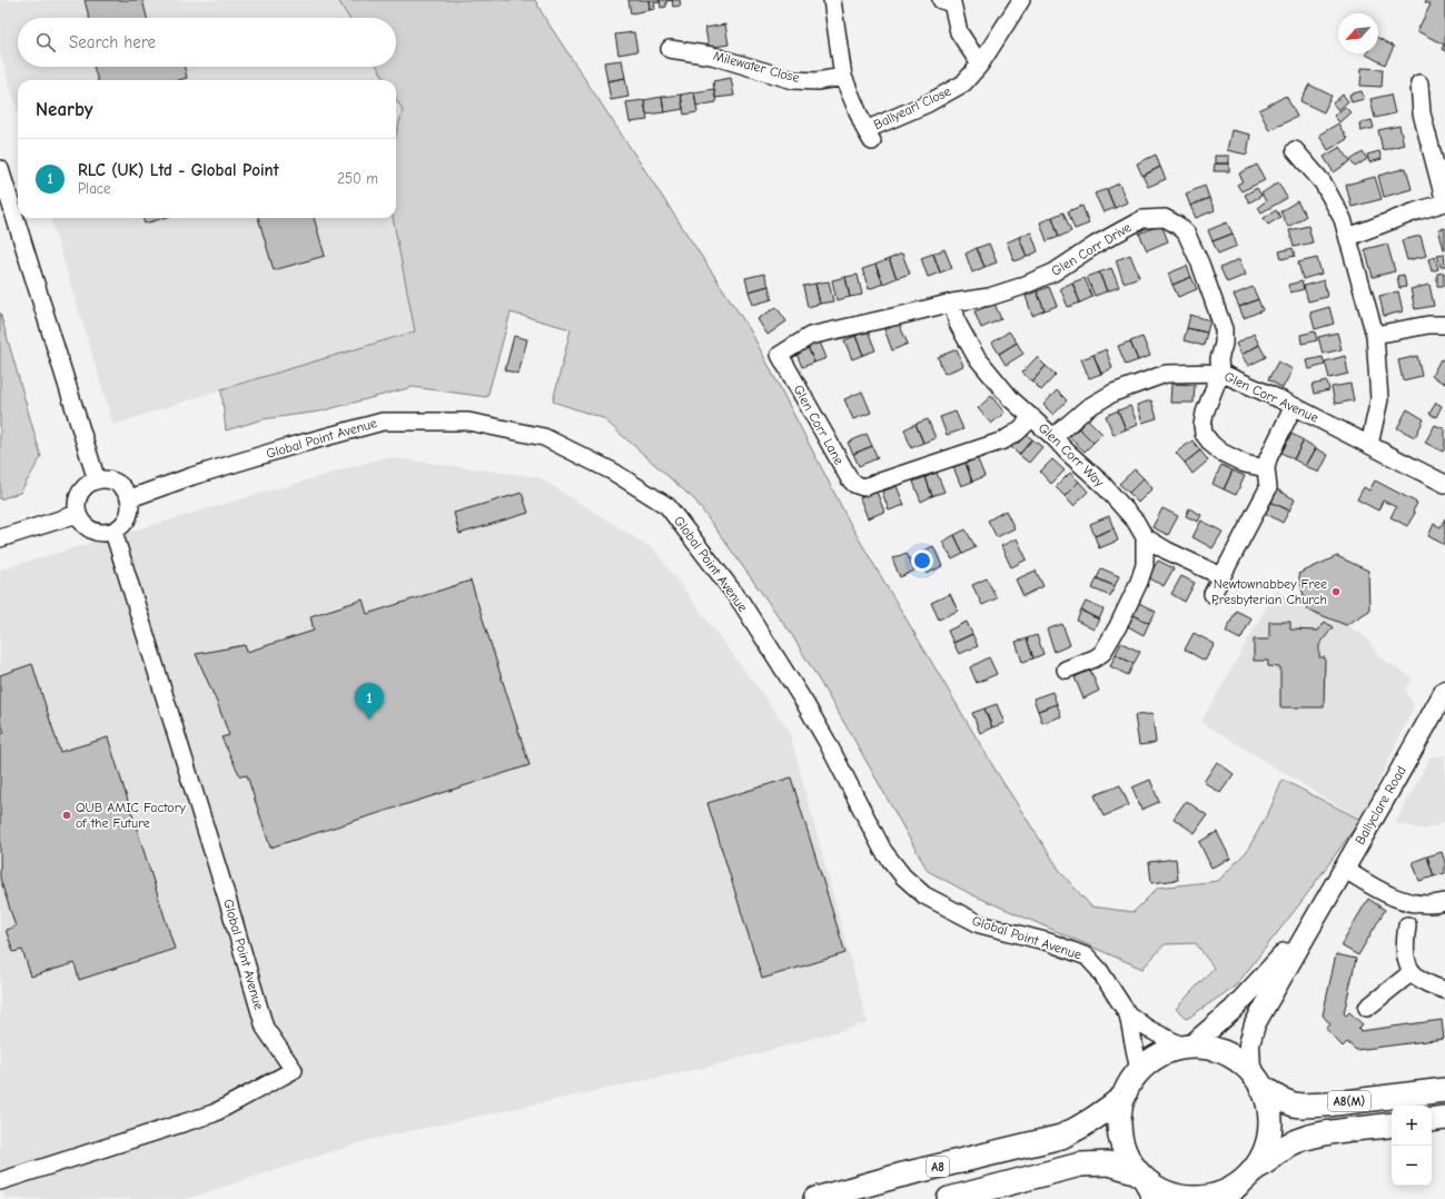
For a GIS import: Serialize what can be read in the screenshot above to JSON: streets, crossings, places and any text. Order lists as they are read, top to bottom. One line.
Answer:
{"streets":{"highway":["A8(M)","A8"],"main road":["Ballyclare Road"],"street":["Milewater Close","Ballyearl Close","Glen Corr Drive","Glen Corr Avenue","Glen Corr Lane","Global Point Avenue","Glen Corr Way"]},"crossings":[["Milewater Close","Ballyearl Close"],["Glen Corr Drive","Glen Corr Avenue"],["Glen Corr Drive","Glen Corr Lane"],["Glen Corr Drive","Glen Corr Way"],["Glen Corr Avenue","Glen Corr Way"],["Glen Corr Lane","Glen Corr Way"],["Global Point Avenue","Ballyclare Road"],["Global Point Avenue","A8(M)"],["Global Point Avenue","A8"],["Ballyclare Road","A8(M)"],["Ballyclare Road","A8"],["A8(M)","A8"]],"places":["Newtownabbey Free Presbyterian Church","QUB AMIC Factory of the Future"],"north":"bottom left","page":{"search":"Search here","heading":"Nearby","list":[{"mark":"1","name":"RLC (UK) Ltd - Global Point","note":"Place","value":"250 m"}],"pins":"1","map_buttons":["+","−"]}}
